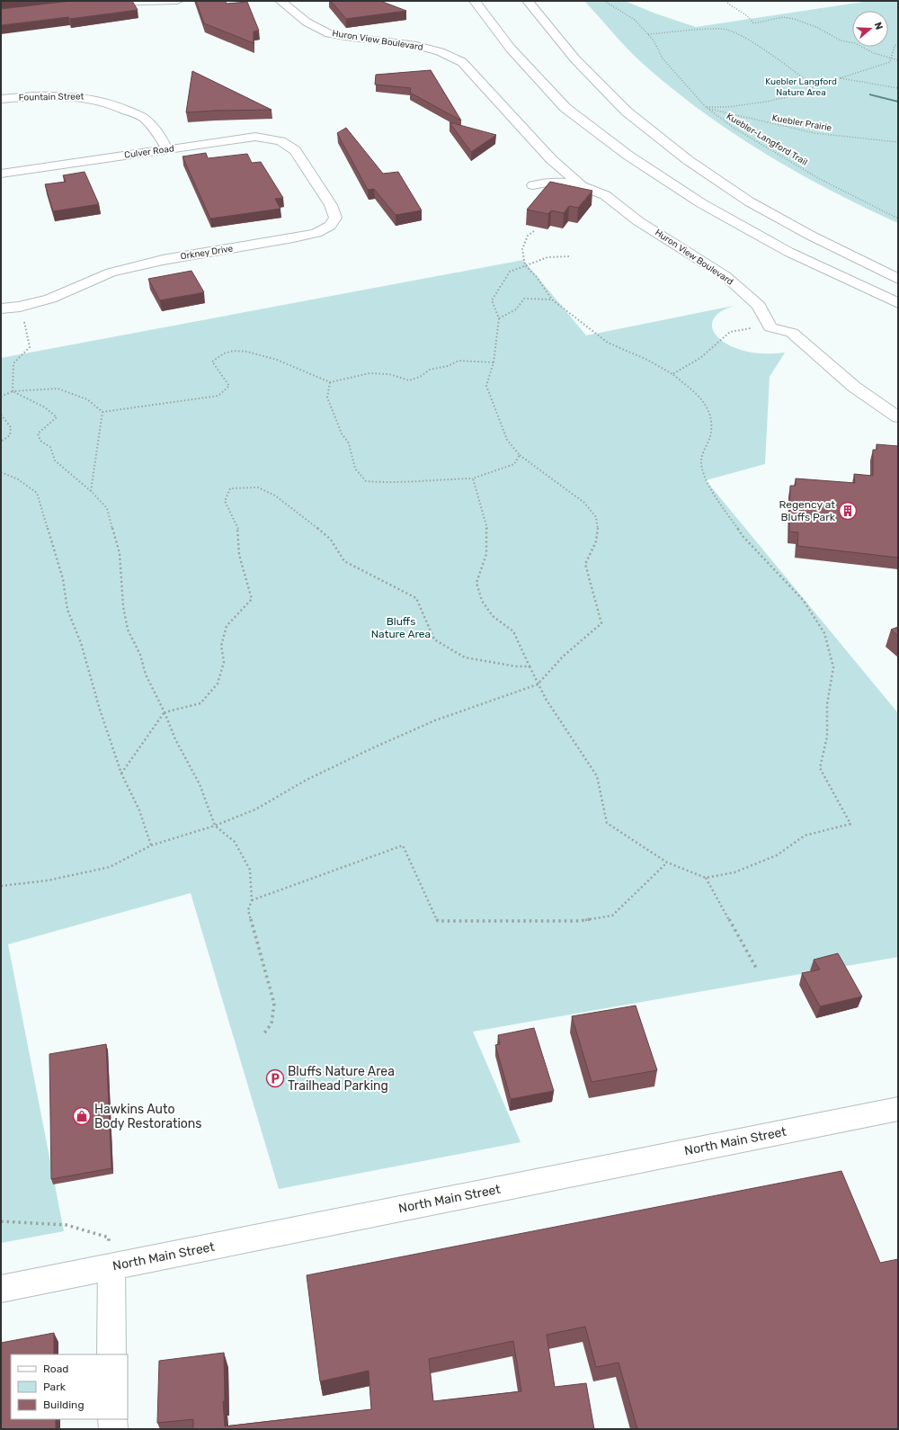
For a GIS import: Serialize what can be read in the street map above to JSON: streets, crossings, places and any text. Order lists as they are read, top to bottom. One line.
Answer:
{"streets":{"main road":["Huron View Boulevard","Fountain Street","Culver Road","Orkney Drive","North Main Street"],"path":["Kuebler Prairie","Kuebler-Langford Trail"]},"crossings":[["Fountain Street","Culver Road"],["Kuebler Prairie","Kuebler-Langford Trail"],["Culver Road","Orkney Drive"]],"parks":["Kuebler Langford Nature Area","Bluffs Nature Area"],"places":{"building":["Regency at Bluffs Park"],"parking":["Bluffs Nature Area Trailhead Parking"],"shop":["Hawkins Auto Body Restorations"]},"legend":["Road","Park","Building"],"north":"right"}
